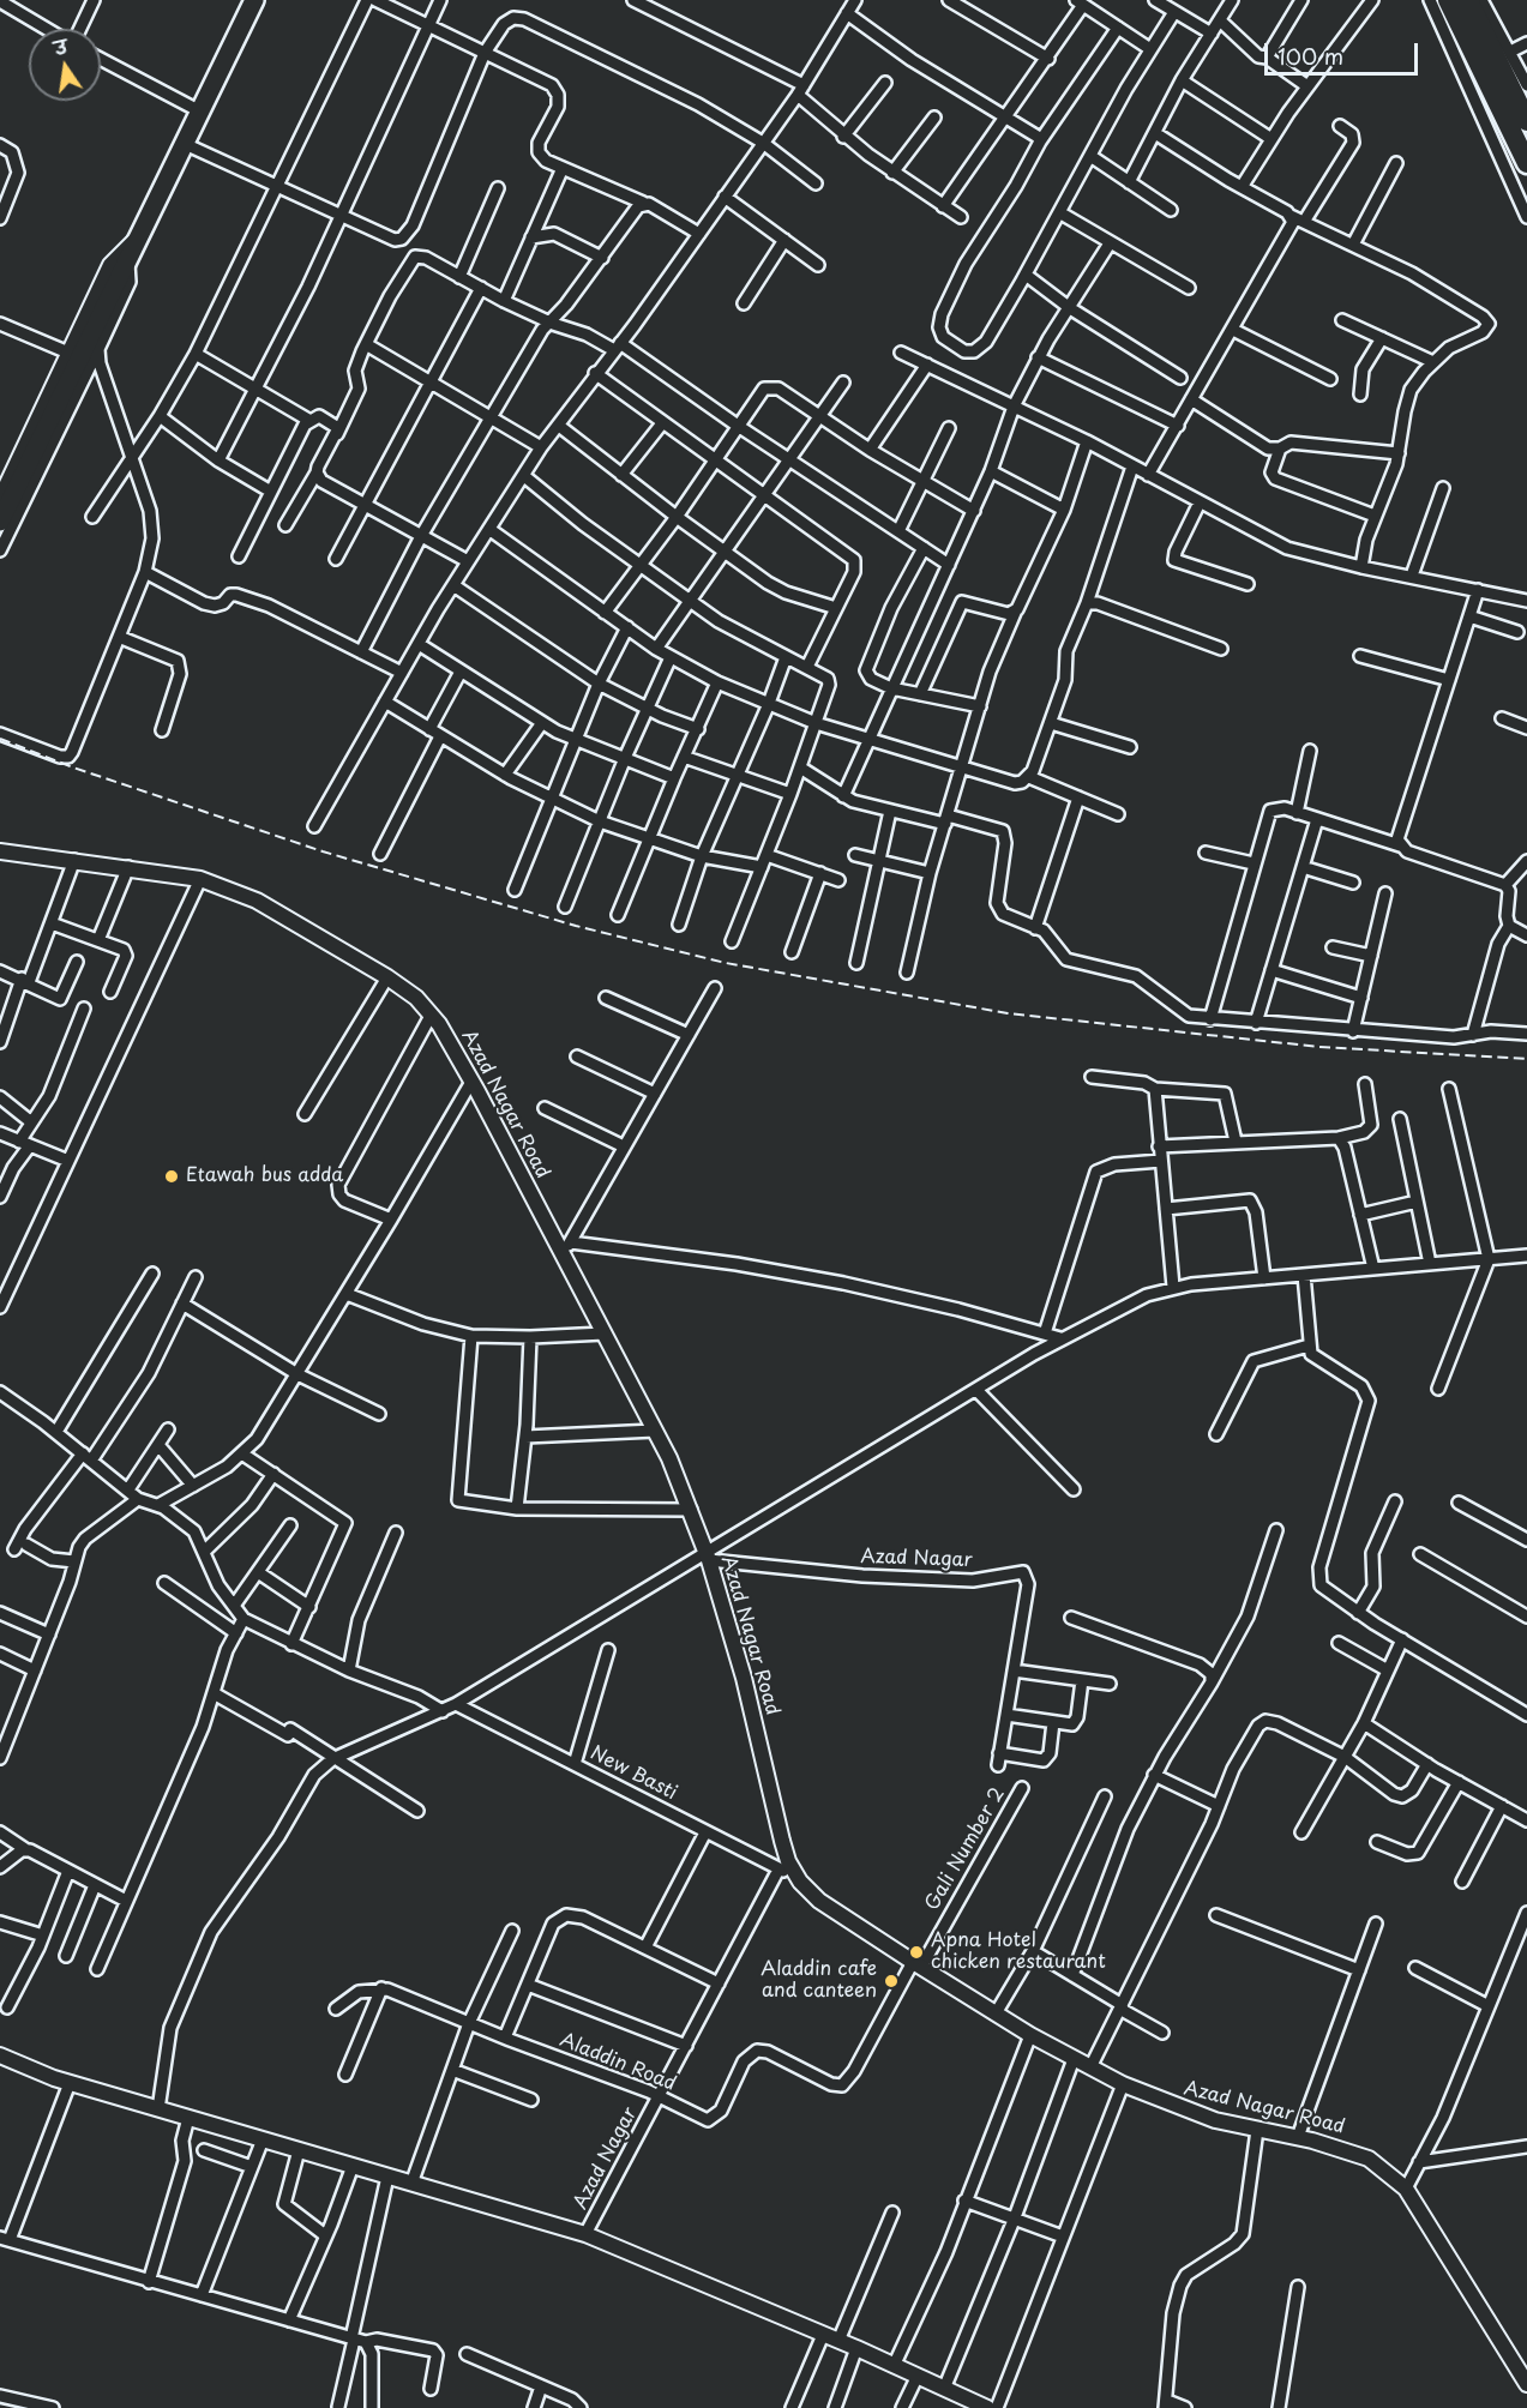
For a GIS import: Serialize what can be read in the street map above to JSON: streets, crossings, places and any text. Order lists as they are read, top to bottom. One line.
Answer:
{"streets":{"street":["Azad Nagar Road","Azad Nagar","New Basti","Gali Number 2","Aladdin Road"]},"crossings":[["Azad Nagar Road","Azad Nagar"],["Azad Nagar Road","New Basti"],["Azad Nagar Road","Gali Number 2"],["Azad Nagar Road","Aladdin Road"],["Azad Nagar","New Basti"],["Azad Nagar","Aladdin Road"],["Gali Number 2","Aladdin Road"]],"places":["Etawah bus adda","Apna Hotel chicken restaurant","Aladdin cafe and canteen"],"scale_bar":"100 m","north":"top"}
